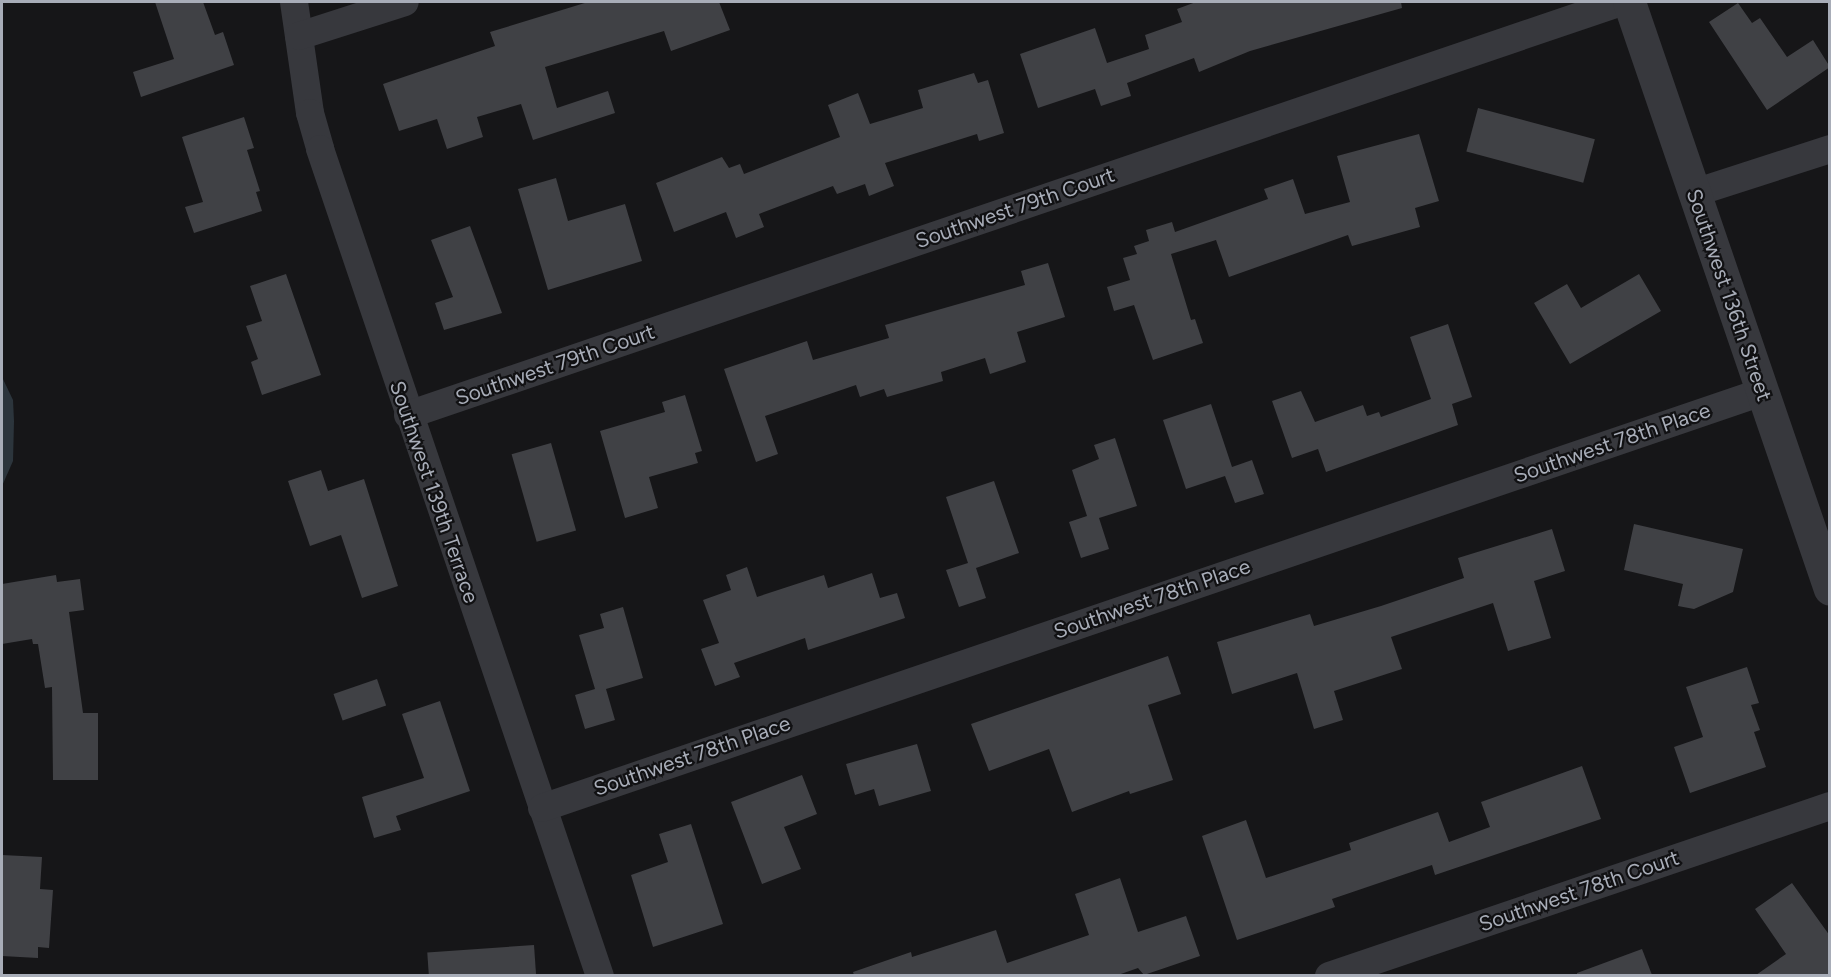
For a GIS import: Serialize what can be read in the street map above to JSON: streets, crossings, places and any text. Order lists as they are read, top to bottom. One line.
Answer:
{"streets":{"street":["Southwest 79th Court","Southwest 136th Street","Southwest 78th Place","Southwest 139th Terrace","Southwest 78th Court"]},"crossings":[["Southwest 79th Court","Southwest 139th Terrace"],["Southwest 136th Street","Southwest 78th Place"],["Southwest 78th Place","Southwest 139th Terrace"]]}
